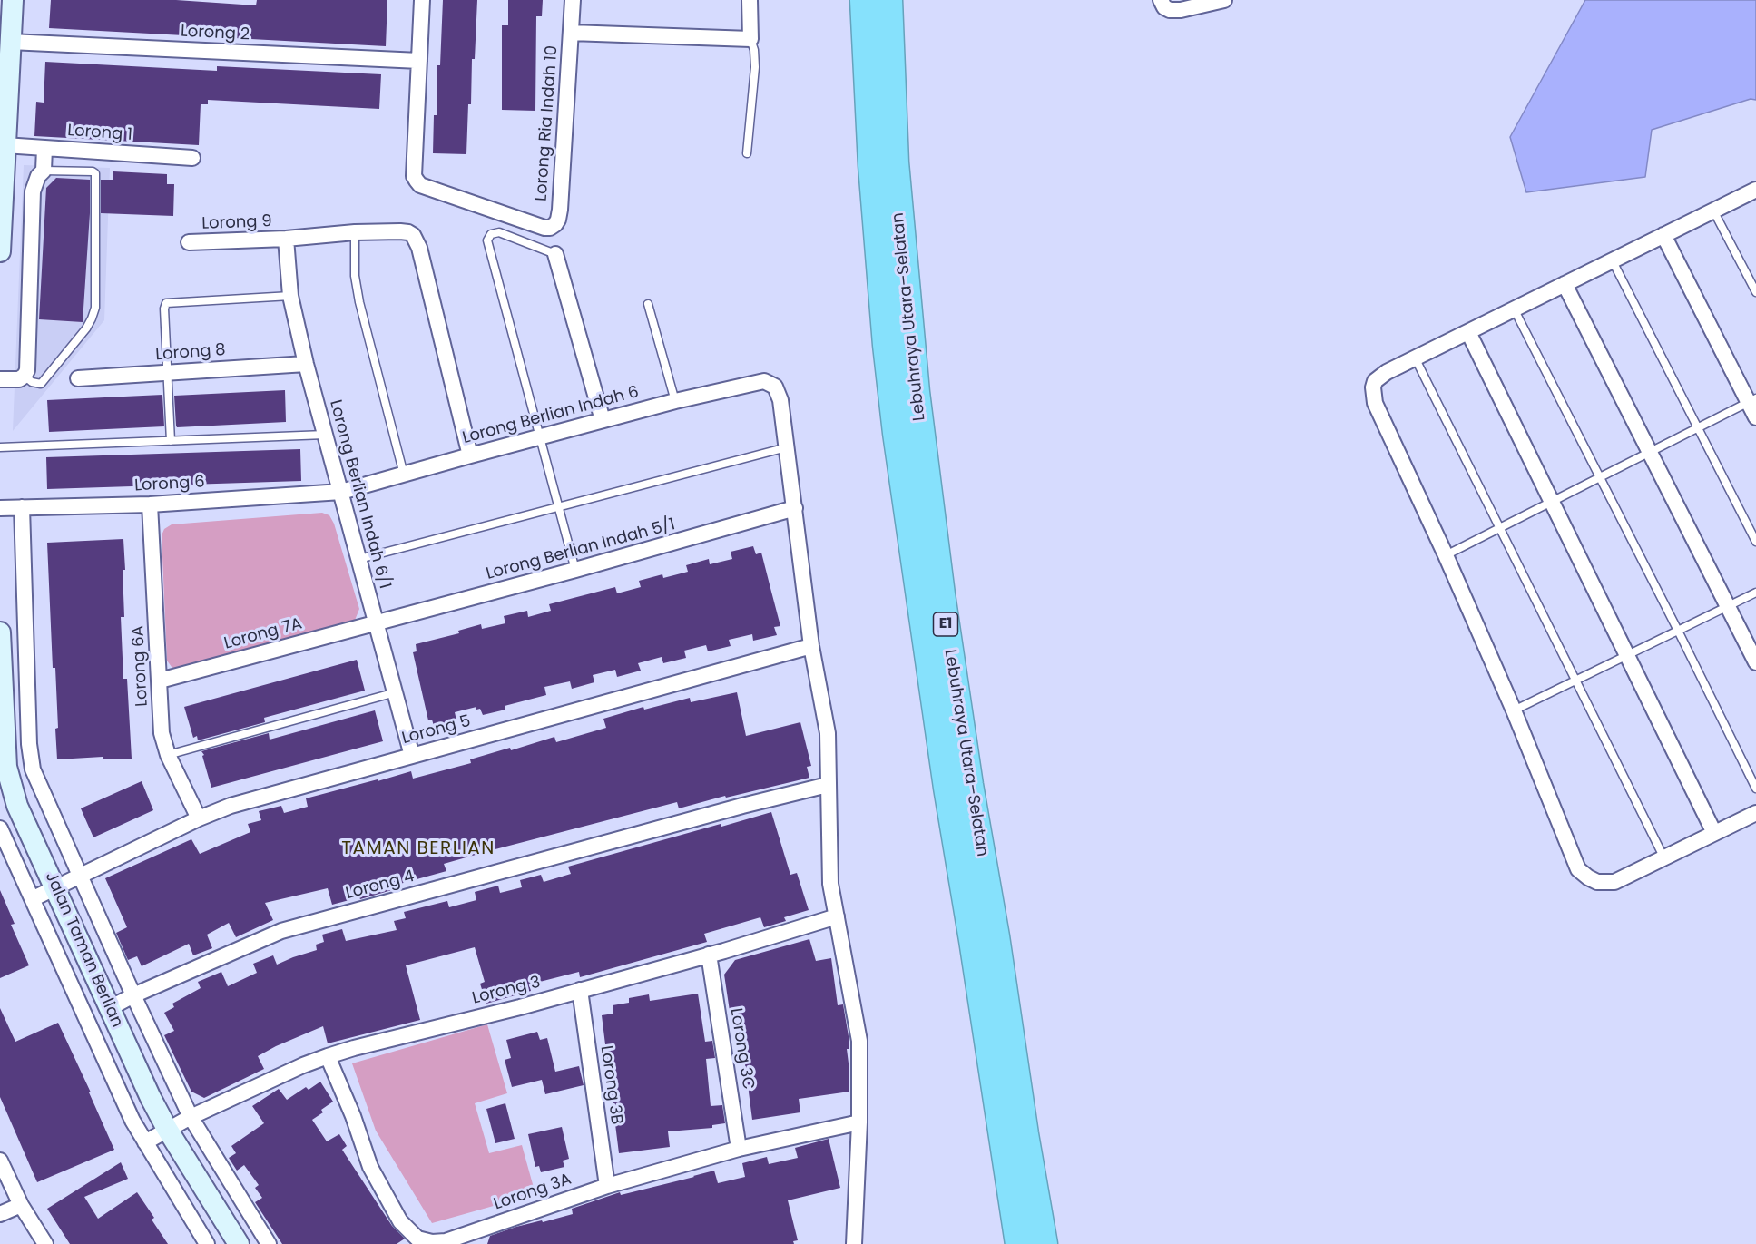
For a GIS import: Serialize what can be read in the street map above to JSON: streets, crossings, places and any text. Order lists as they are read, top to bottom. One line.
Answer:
{"streets":{"highway":["Lebuhraya Utara–Selatan","E1"],"street":["Lorong 2","Lorong Ria Indah 10","Lorong 1","Lorong 9","Lorong 8","Lorong Berlian Indah 6","Lorong 6","Lorong Berlian Indah 6/1","Lorong Berlian Indah 5/1","Lorong 7A","Lorong 6A","Lorong 5","Lorong 4","Jalan Taman Berlian","Lorong 3","Lorong 3C","Lorong 3B","Lorong 3A"]},"crossings":[["Lorong 2","Lorong Ria Indah 10"],["Lorong 9","Lorong Berlian Indah 6"],["Lorong 9","Lorong Berlian Indah 6/1"],["Lorong 8","Lorong Berlian Indah 6/1"],["Lorong Berlian Indah 6","Lorong 6"],["Lorong Berlian Indah 6","Lorong Berlian Indah 6/1"],["Lorong 6","Lorong Berlian Indah 6/1"],["Lorong 6","Lorong 6A"],["Lorong Berlian Indah 6/1","Lorong Berlian Indah 5/1"],["Lorong Berlian Indah 6/1","Lorong 7A"],["Lorong Berlian Indah 6/1","Lorong 5"],["Lorong Berlian Indah 5/1","Lorong 7A"],["Lorong 7A","Lorong 6A"],["Lorong 6A","Lorong 5"],["Lorong 5","Jalan Taman Berlian"],["Lorong 4","Jalan Taman Berlian"],["Jalan Taman Berlian","Lorong 3"],["Lorong 3","Lorong 3C"],["Lorong 3","Lorong 3B"],["Lorong 3","Lorong 3A"],["Lorong 3C","Lorong 3A"],["Lorong 3B","Lorong 3A"]],"districts":["TAMAN BERLIAN"]}
